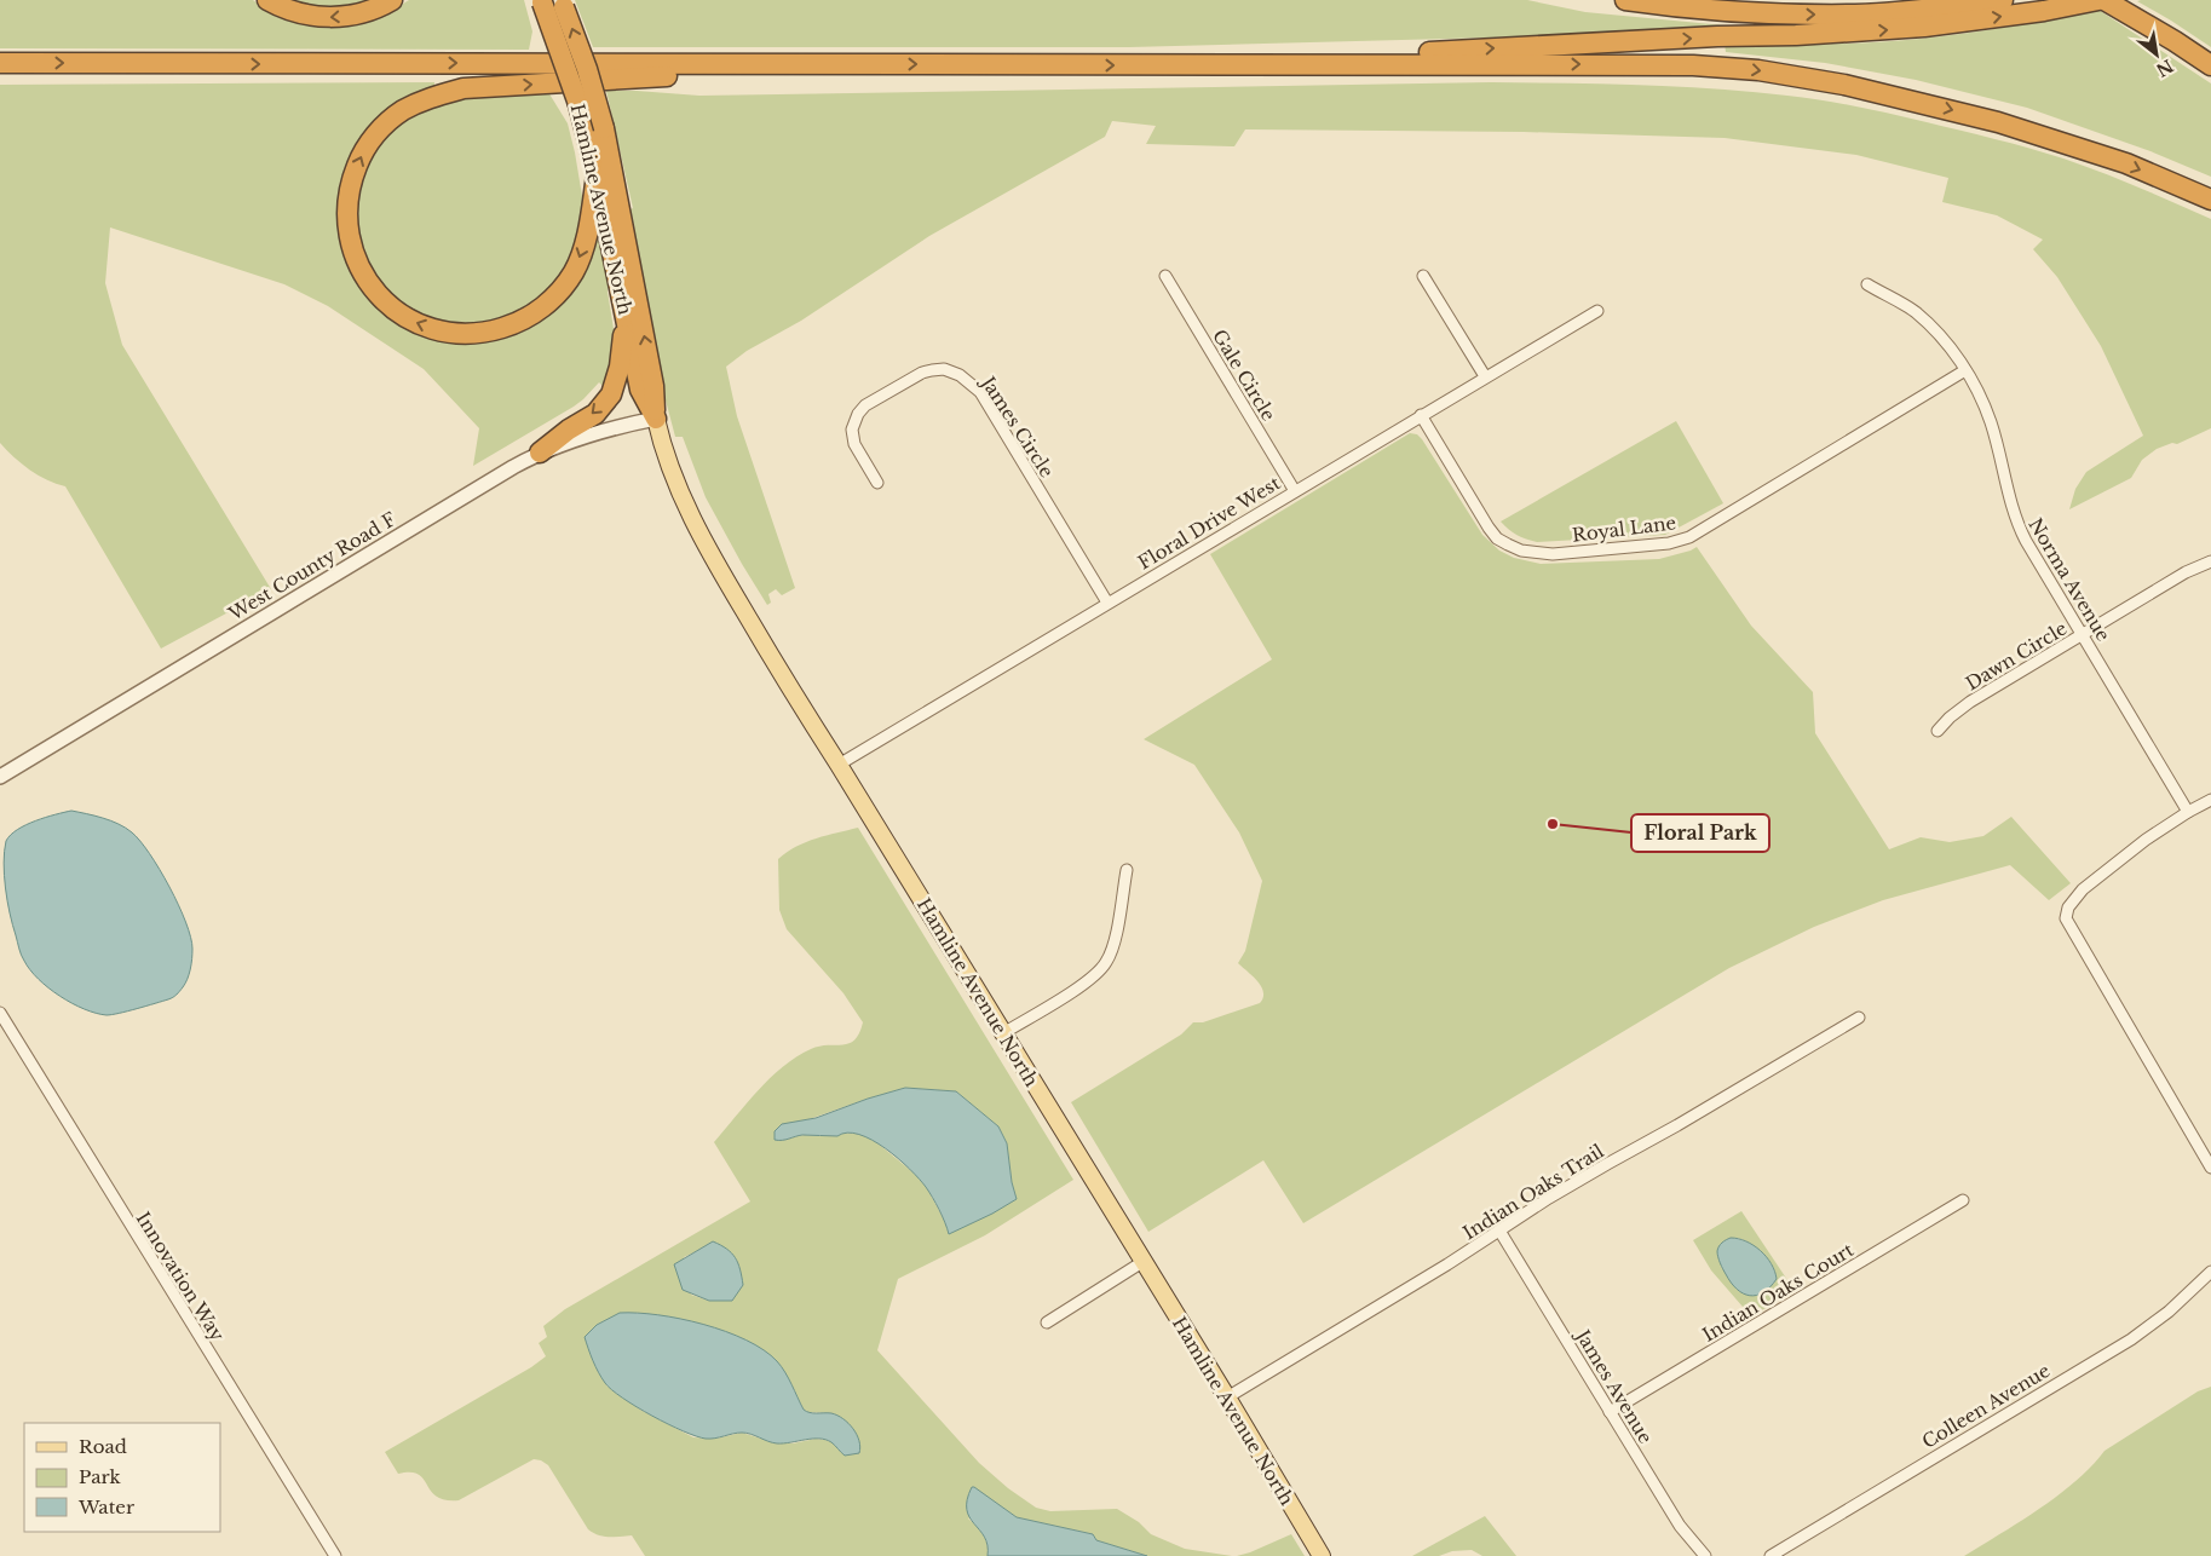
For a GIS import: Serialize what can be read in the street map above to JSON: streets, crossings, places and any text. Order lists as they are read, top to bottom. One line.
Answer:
{"streets":{"highway":["Hamline Avenue North"],"street":["Gale Circle","James Circle","Floral Drive West","Royal Lane","West County Road F","Norma Avenue","Dawn Circle","Indian Oaks Trail","Innovation Way","Indian Oaks Court","James Avenue","Colleen Avenue"]},"crossings":[["Hamline Avenue North","Floral Drive West"],["Hamline Avenue North","West County Road F"],["Hamline Avenue North","Indian Oaks Trail"],["Gale Circle","Floral Drive West"],["James Circle","Floral Drive West"],["Floral Drive West","Royal Lane"],["Royal Lane","Norma Avenue"],["Norma Avenue","Dawn Circle"],["Indian Oaks Trail","James Avenue"],["Indian Oaks Court","James Avenue"]],"places":["Floral Park"],"legend":["Road","Park","Water"],"north":"bottom right"}
